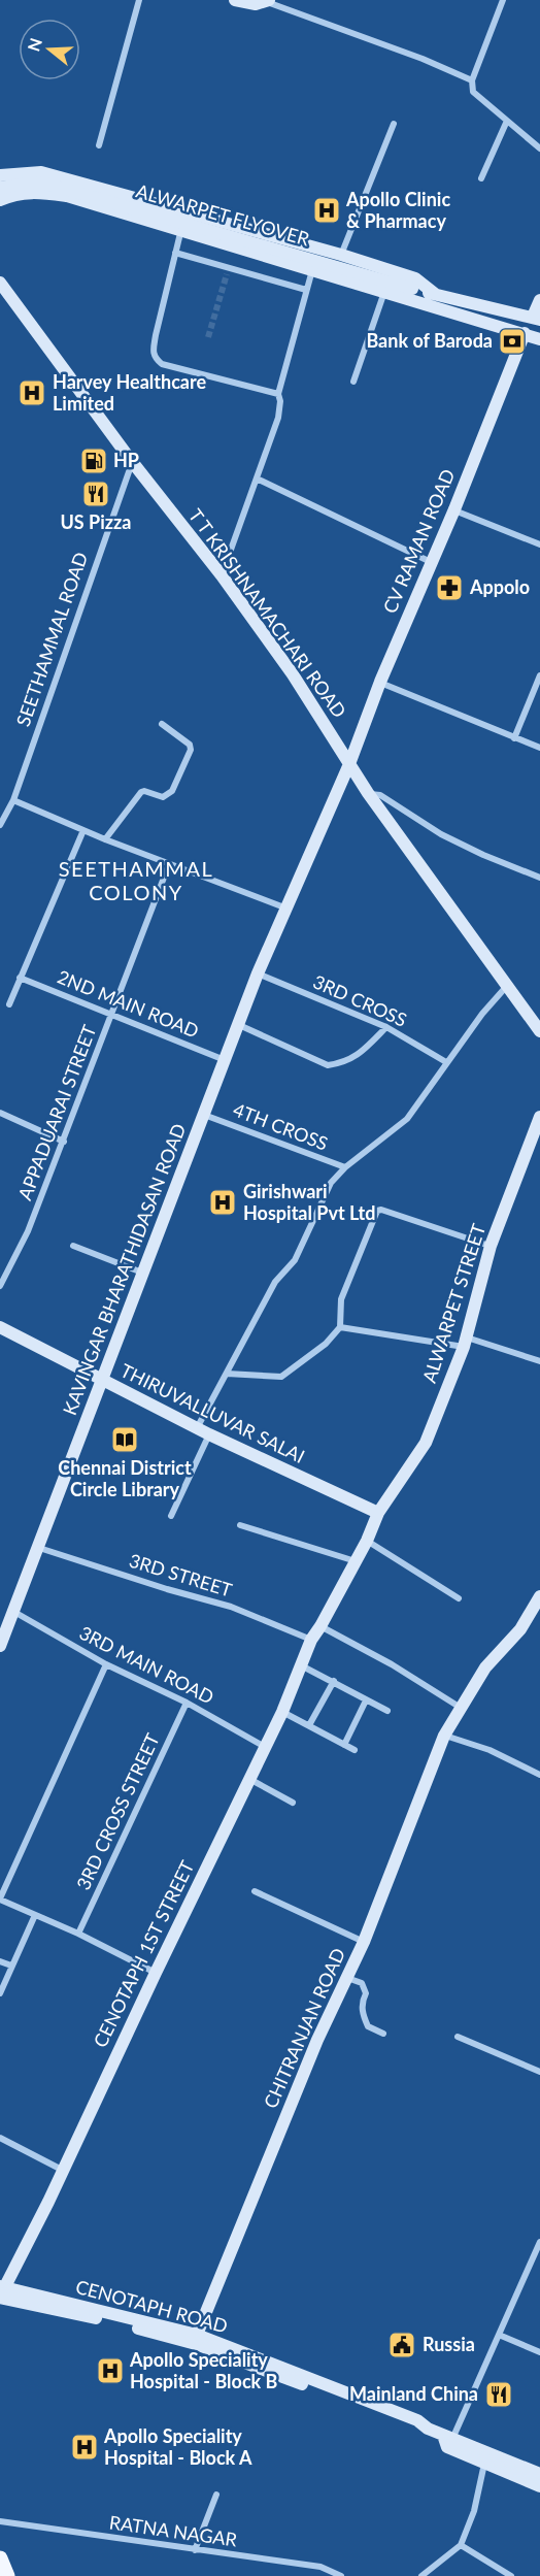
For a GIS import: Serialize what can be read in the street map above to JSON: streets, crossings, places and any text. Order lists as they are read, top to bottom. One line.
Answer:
{"streets":{"main road":["ALWARPET FLYOVER","CV RAMAN ROAD","T T KRISHNAMACHARI ROAD","KAVINGAR BHARATHIDASAN ROAD","ALWARPET STREET","THIRUVALLUVAR SALAI","CENOTAPH 1ST STREET","CHITRANJAN ROAD","CENOTAPH ROAD"],"street":["SEETHAMMAL ROAD","3RD CROSS","2ND MAIN ROAD","APPADUARAI STREET","4TH CROSS","3RD STREET","3RD MAIN ROAD","3RD CROSS STREET","RATNA NAGAR"]},"crossings":[["CV RAMAN ROAD","T T KRISHNAMACHARI ROAD"],["CV RAMAN ROAD","KAVINGAR BHARATHIDASAN ROAD"],["T T KRISHNAMACHARI ROAD","SEETHAMMAL ROAD"],["3RD CROSS","KAVINGAR BHARATHIDASAN ROAD"],["2ND MAIN ROAD","APPADUARAI STREET"],["2ND MAIN ROAD","KAVINGAR BHARATHIDASAN ROAD"],["4TH CROSS","KAVINGAR BHARATHIDASAN ROAD"],["KAVINGAR BHARATHIDASAN ROAD","THIRUVALLUVAR SALAI"],["KAVINGAR BHARATHIDASAN ROAD","3RD STREET"],["KAVINGAR BHARATHIDASAN ROAD","3RD MAIN ROAD"],["ALWARPET STREET","THIRUVALLUVAR SALAI"],["ALWARPET STREET","CENOTAPH 1ST STREET"],["3RD STREET","CENOTAPH 1ST STREET"],["3RD MAIN ROAD","3RD CROSS STREET"],["3RD MAIN ROAD","CENOTAPH 1ST STREET"],["CENOTAPH 1ST STREET","CENOTAPH ROAD"],["CHITRANJAN ROAD","CENOTAPH ROAD"]],"districts":["SEETHAMMAL COLONY"],"places":{"hospital":["Apollo Clinic & Pharmacy","Harvey Healthcare Limited","Girishwari Hospital Pvt Ltd","Apollo Speciality Hospital - Block B","Apollo Speciality Hospital - Block A"],"bank":["Bank of Baroda"],"fuel station":["HP"],"restaurant":["US Pizza","Mainland China"],"pharmacy":["Appolo"],"library":["Chennai District Circle Library"],"public building":["Russia"]},"north":"left"}
